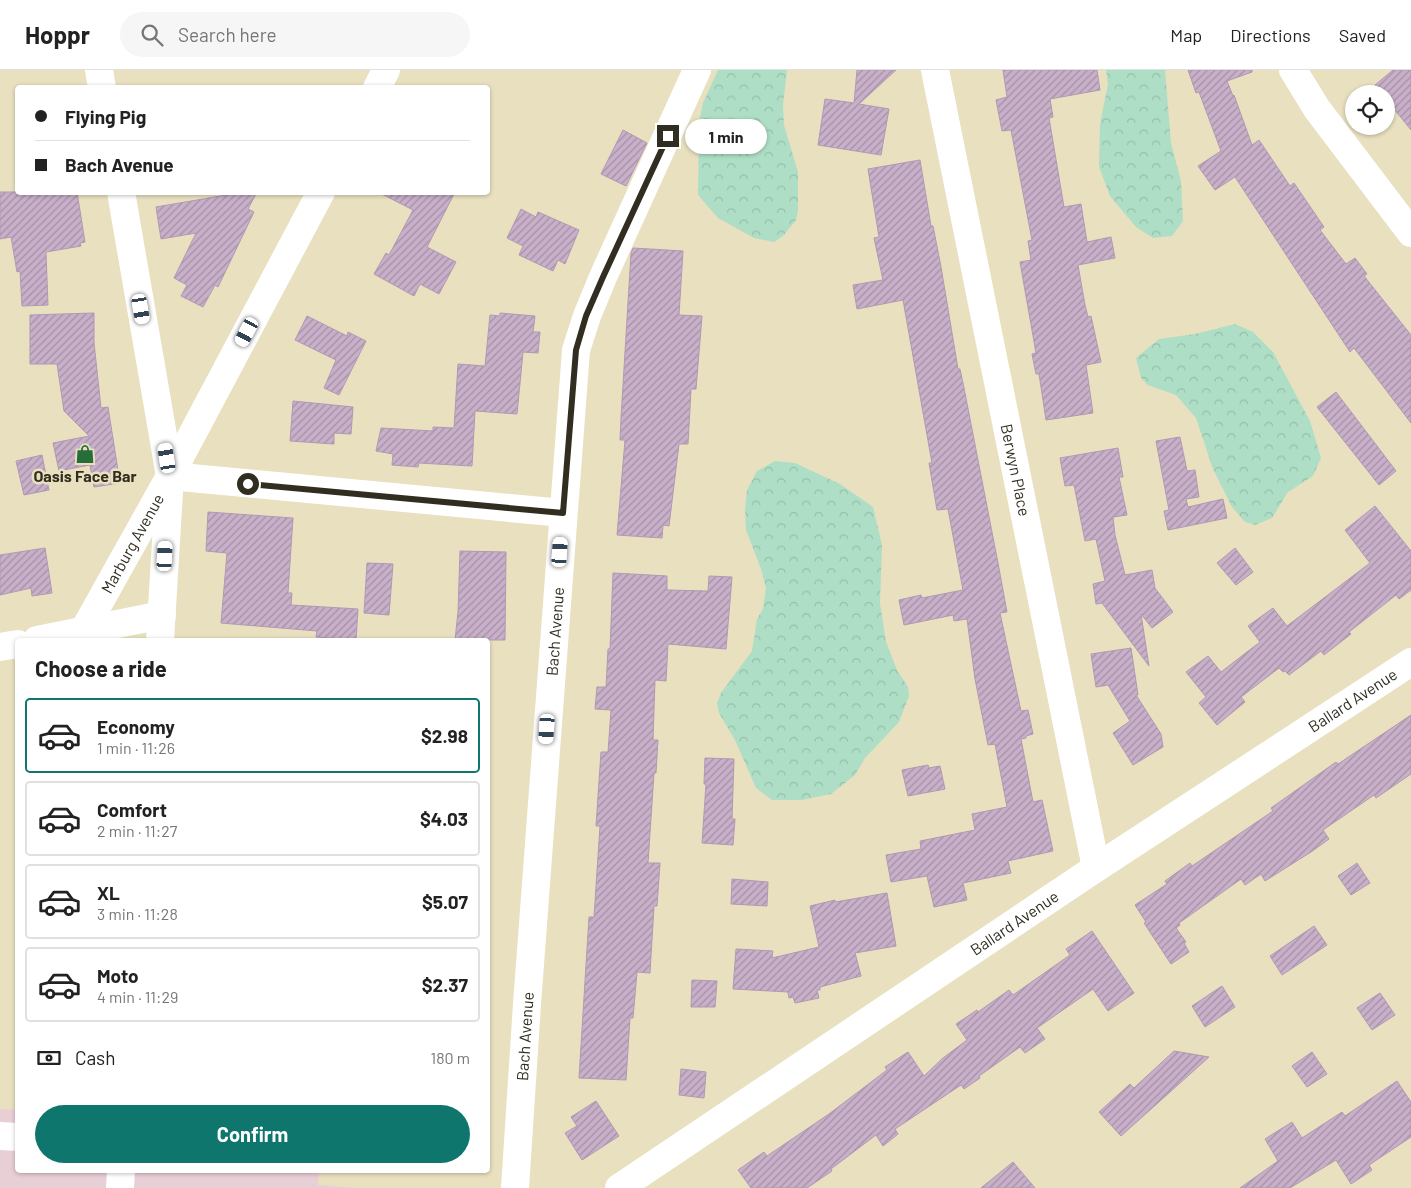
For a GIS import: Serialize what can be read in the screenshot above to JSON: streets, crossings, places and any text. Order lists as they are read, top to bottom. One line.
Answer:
{"streets":{"street":["Berwyn Place","Marburg Avenue","Bach Avenue","Ballard Avenue"]},"crossings":[["Berwyn Place","Ballard Avenue"]],"places":{"shop":["Oasis Face Bar"]},"page":{"header":"Hoppr","search":"Search here","nav":["Map","Directions","Saved"],"banner":["Flying Pig","Bach Avenue"],"bubble":"1 min","heading":"Choose a ride","list":[{"name":"Economy","note":"1 min · 11:26","value":"$2.98"},{"name":"Comfort","note":"2 min · 11:27","value":"$4.03"},{"name":"XL","note":"3 min · 11:28","value":"$5.07"},{"name":"Moto","note":"4 min · 11:29","value":"$2.37"}],"pay":["Cash","180 m"],"buttons":"Confirm"}}
